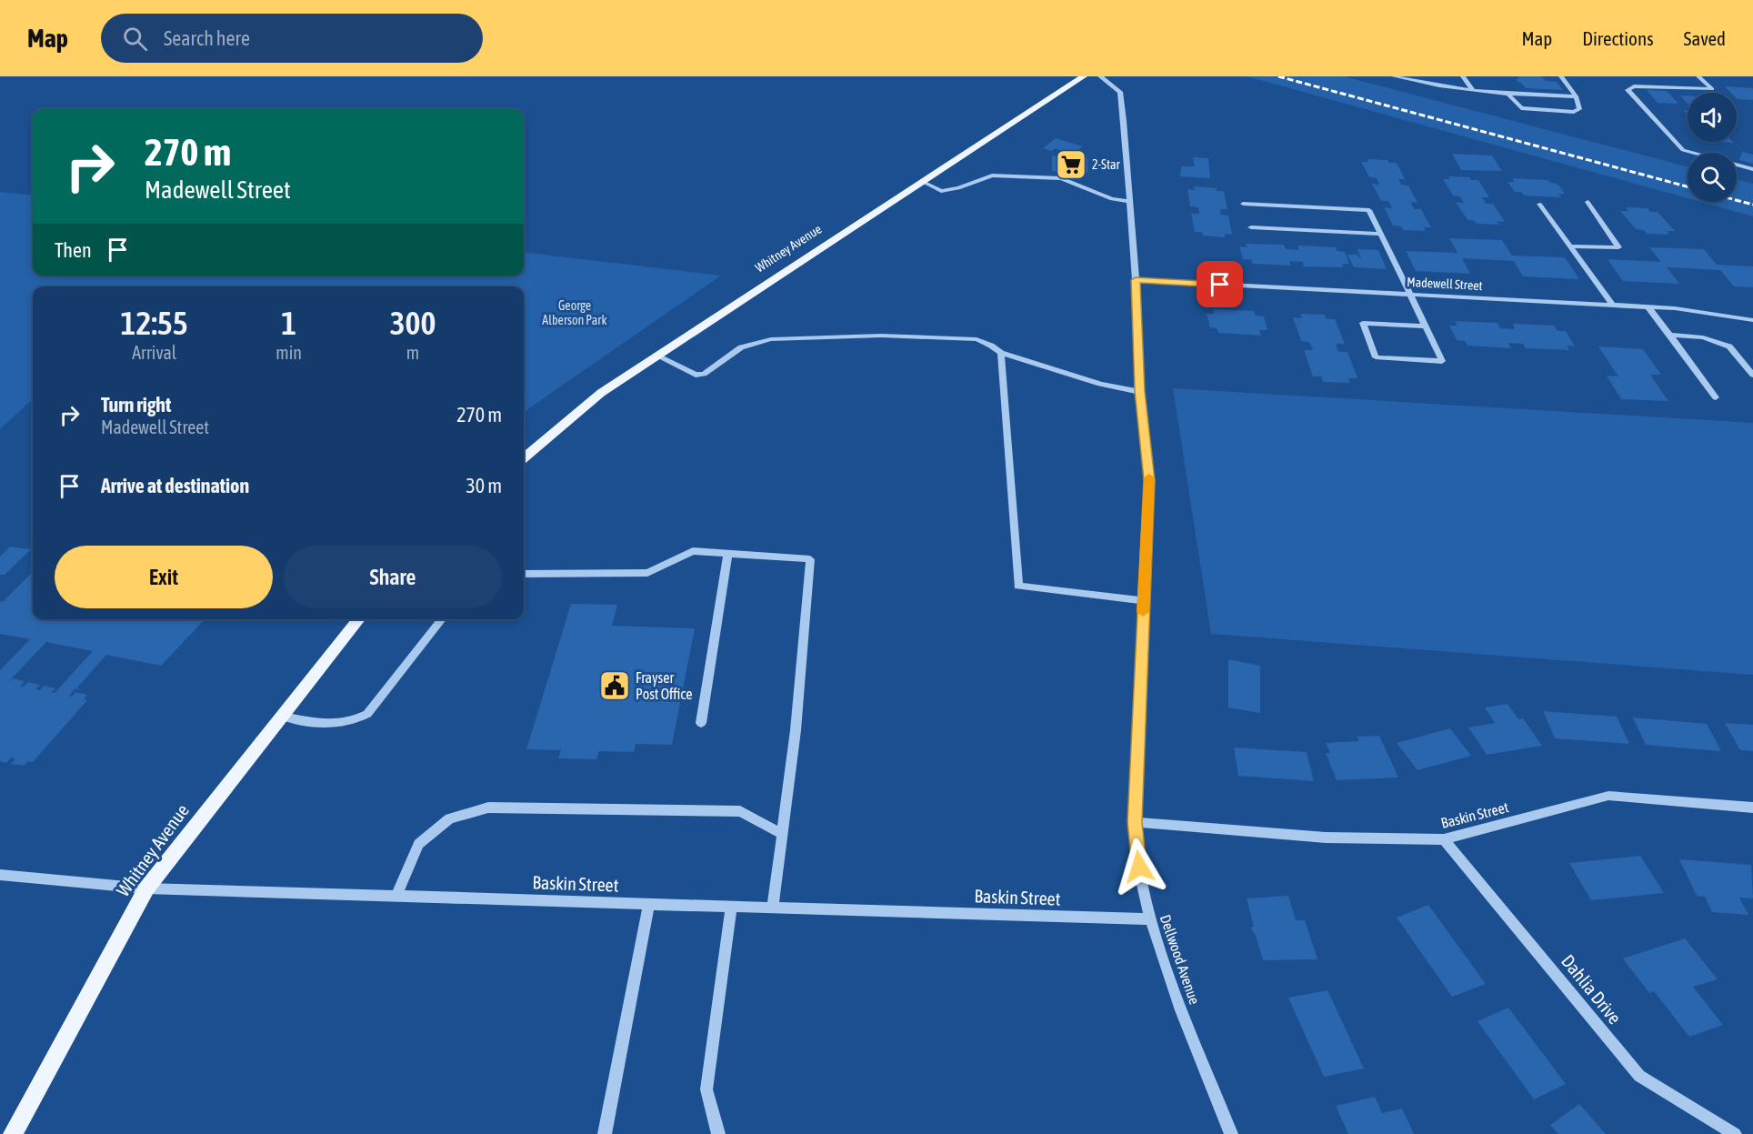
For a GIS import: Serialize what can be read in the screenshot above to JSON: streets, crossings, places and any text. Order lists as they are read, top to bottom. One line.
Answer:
{"streets":{"main road":["Whitney Avenue"],"street":["Madewell Street","Baskin Street","Dellwood Avenue","Dahlia Drive"]},"crossings":[["Whitney Avenue","Baskin Street"],["Madewell Street","Dellwood Avenue"],["Baskin Street","Dellwood Avenue"],["Baskin Street","Dahlia Drive"]],"parks":["George Alberson Park"],"places":{"supermarket":["2-Star"],"public building":["Frayser Post Office"]},"page":{"header":"Map","search":"Search here","nav":["Map","Directions","Saved"],"turn":["270 m","Madewell Street"],"then":"Then","eta":["12:55","Arrival","1","min","300","m"],"list":[{"name":"Turn right","note":"Madewell Street","value":"270 m"},{"name":"Arrive at destination","value":"30 m"}],"buttons":["Exit","Share"]}}
